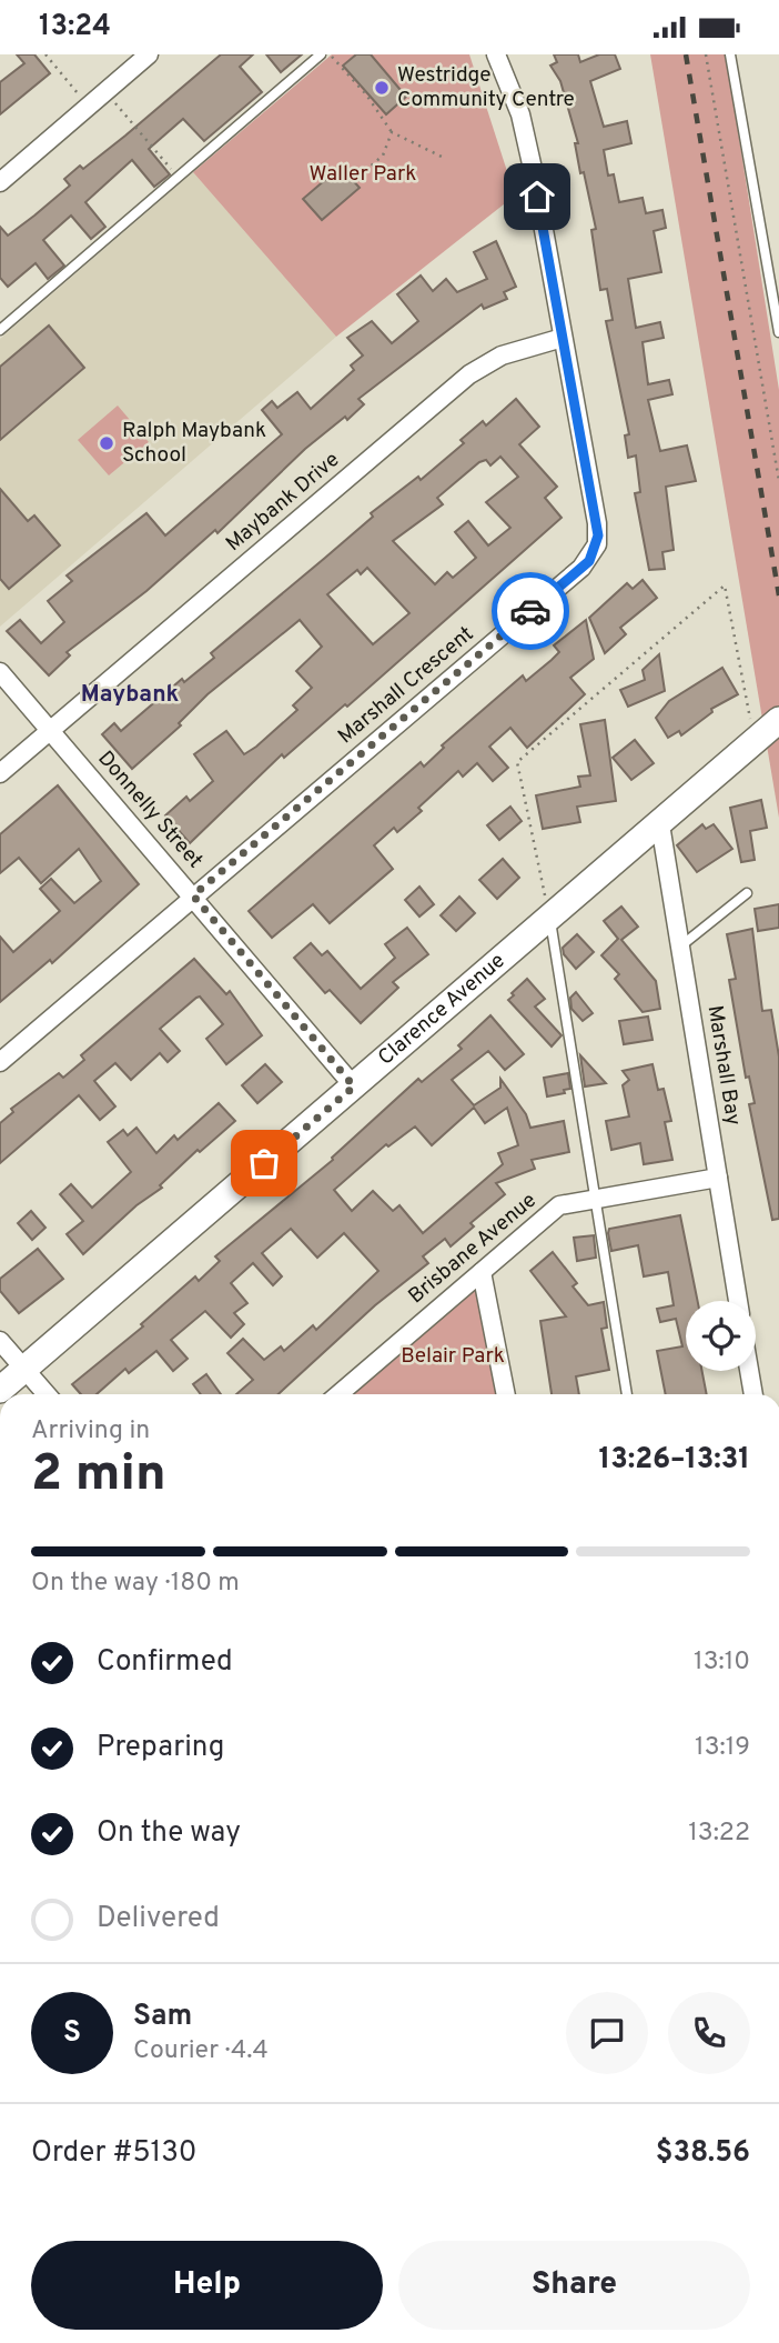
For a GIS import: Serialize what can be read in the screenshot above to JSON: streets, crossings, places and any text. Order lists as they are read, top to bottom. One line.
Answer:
{"streets":{"street":["Maybank Drive","Marshall Crescent","Donnelly Street","Clarence Avenue","Marshall Bay","Brisbane Avenue"]},"crossings":[["Maybank Drive","Marshall Crescent"],["Maybank Drive","Donnelly Street"],["Marshall Crescent","Donnelly Street"],["Donnelly Street","Clarence Avenue"],["Clarence Avenue","Marshall Bay"],["Marshall Bay","Brisbane Avenue"]],"districts":["Maybank"],"parks":["Waller Park","Belair Park"],"places":["Westridge Community Centre","Ralph Maybank School"],"page":{"status":"13:24","heading":["2 min","Arriving in","13:26–13:31"],"panel":["Sam","Courier · 4.4","Order #5130","$38.56"],"bar":"On the way · 180 m","list":[["Confirmed","13:10"],["Preparing","13:19"],["On the way","13:22"],"Delivered"],"round":"S","buttons":["Help","Share"]}}
